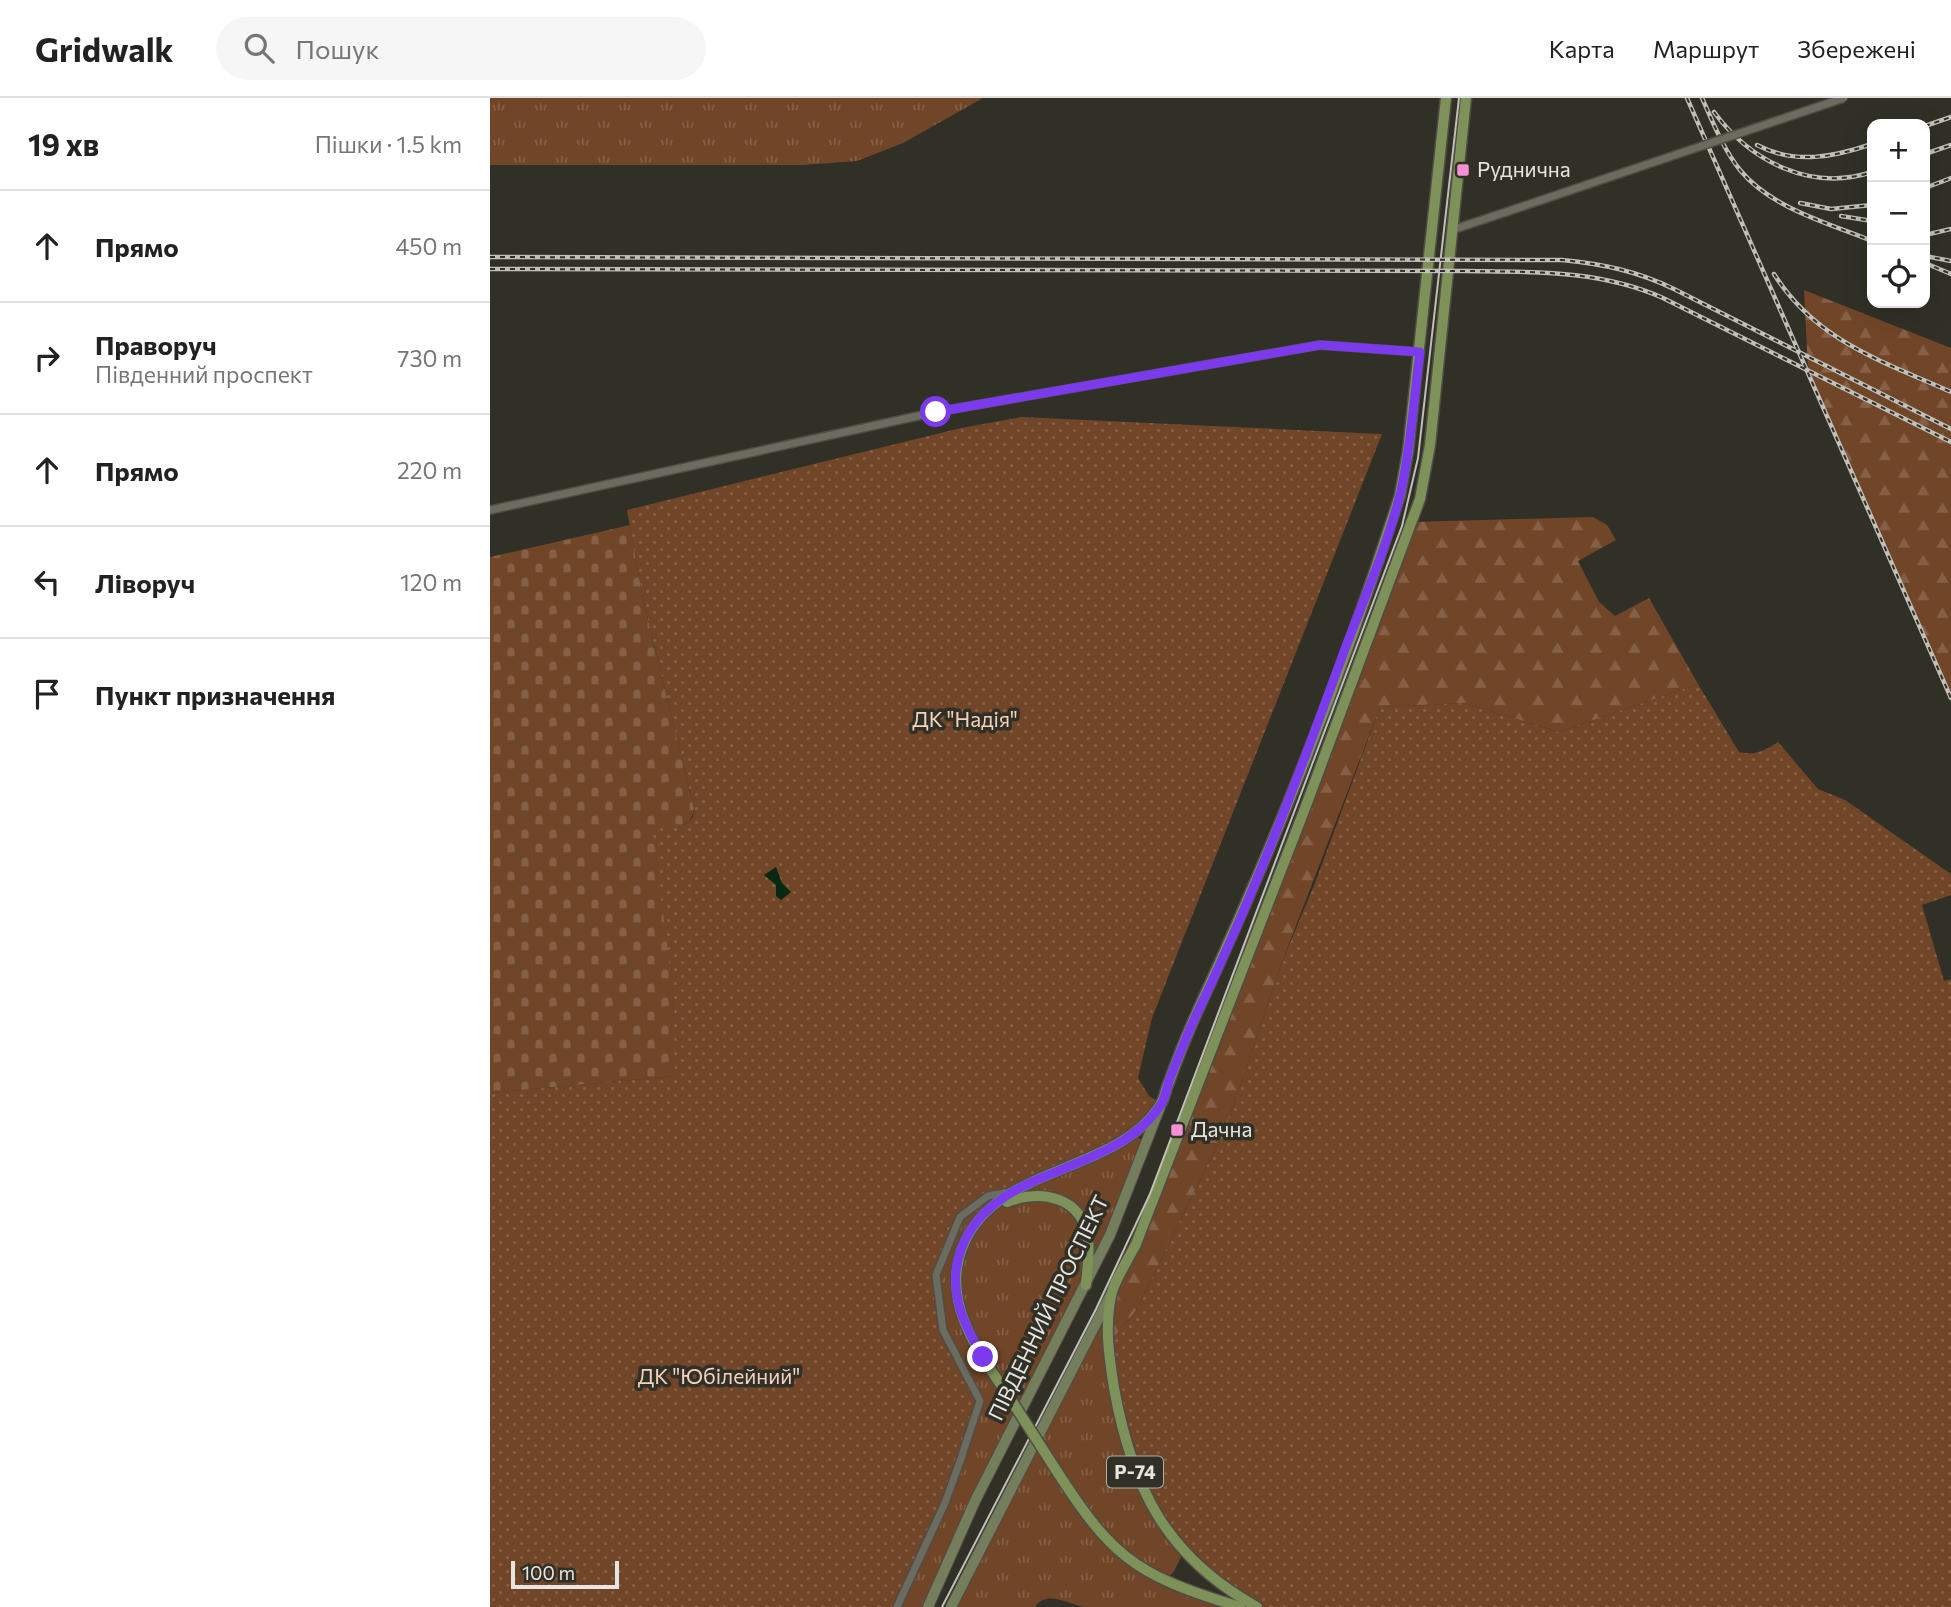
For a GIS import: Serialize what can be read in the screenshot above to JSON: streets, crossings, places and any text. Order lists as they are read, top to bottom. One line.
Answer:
{"streets":{"main road":["ПІВДЕННИЙ ПРОСПЕКТ","Р-74"]},"parks":["ДК \"Надія\"","ДК \"Юбілейний\""],"places":{"transit":["Руднична","Дачна"]},"scale_bar":"100 m","page":{"header":"Gridwalk","search":"Пошук","nav":["Карта","Маршрут","Збережені"],"heading":["19 хв","Пішки · 1.5 km"],"map_buttons":["+","−"],"list":[["Прямо","450 m"],["Праворуч","Південний проспект","730 m"],["Прямо","220 m"],["Ліворуч","120 m"],"Пункт призначення"],"scale":"100 m"}}
